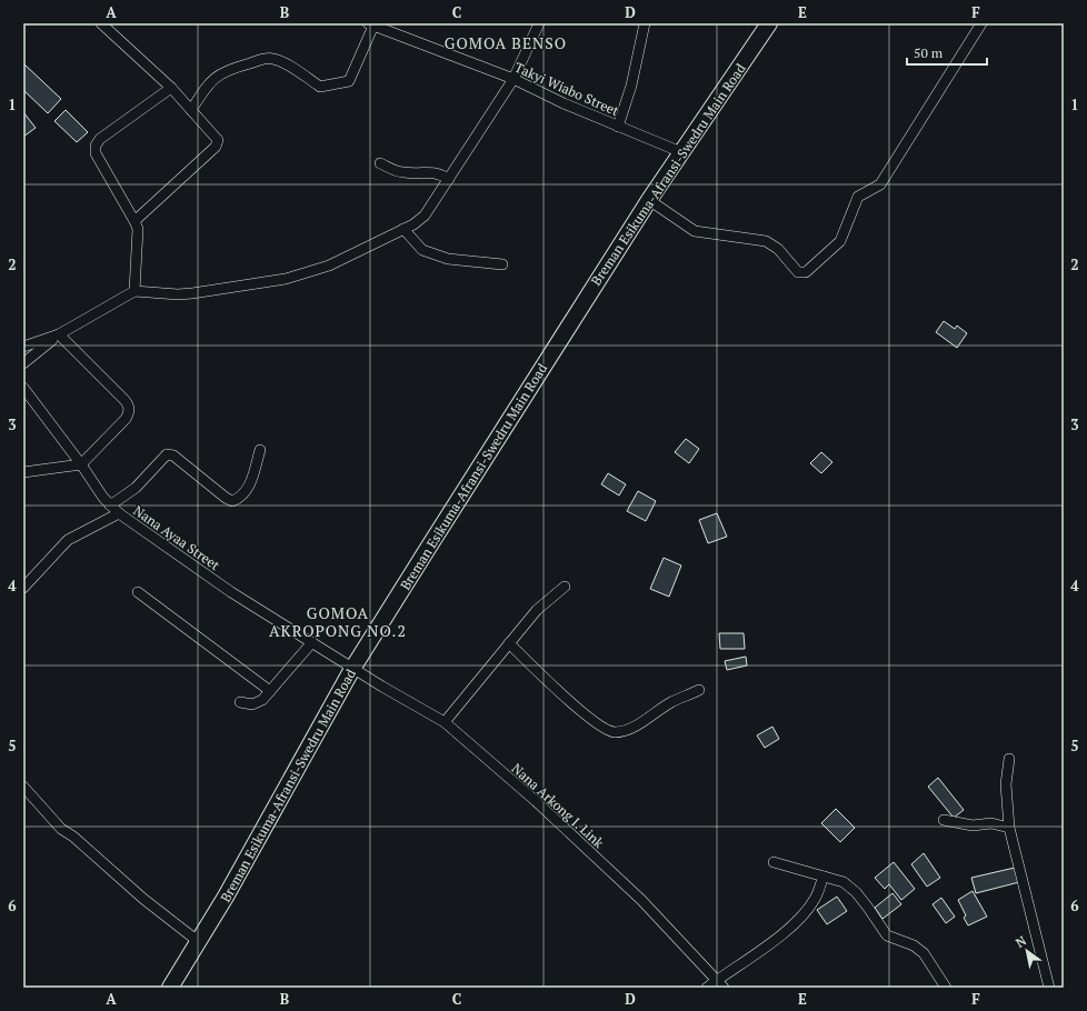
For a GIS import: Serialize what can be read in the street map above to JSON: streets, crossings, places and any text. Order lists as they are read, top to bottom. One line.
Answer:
{"streets":{"main road":["Breman Esikuma-Afransi-Swedru Main Road"],"street":["Takyi Wiabo Street","Nana Ayaa Street","Nana Arkong I. Link"]},"crossings":[["Takyi Wiabo Street","Breman Esikuma-Afransi-Swedru Main Road"],["Breman Esikuma-Afransi-Swedru Main Road","Nana Ayaa Street"],["Breman Esikuma-Afransi-Swedru Main Road","Nana Arkong I. Link"],["Nana Ayaa Street","Nana Arkong I. Link"]],"districts":["GOMOA BENSO","GOMOA AKROPONG NO.2"],"scale_bar":"50 m","north":"top left","grid":{"columns":["A","B","C","D","E","F"],"rows":["1","2","3","4","5","6"]}}
